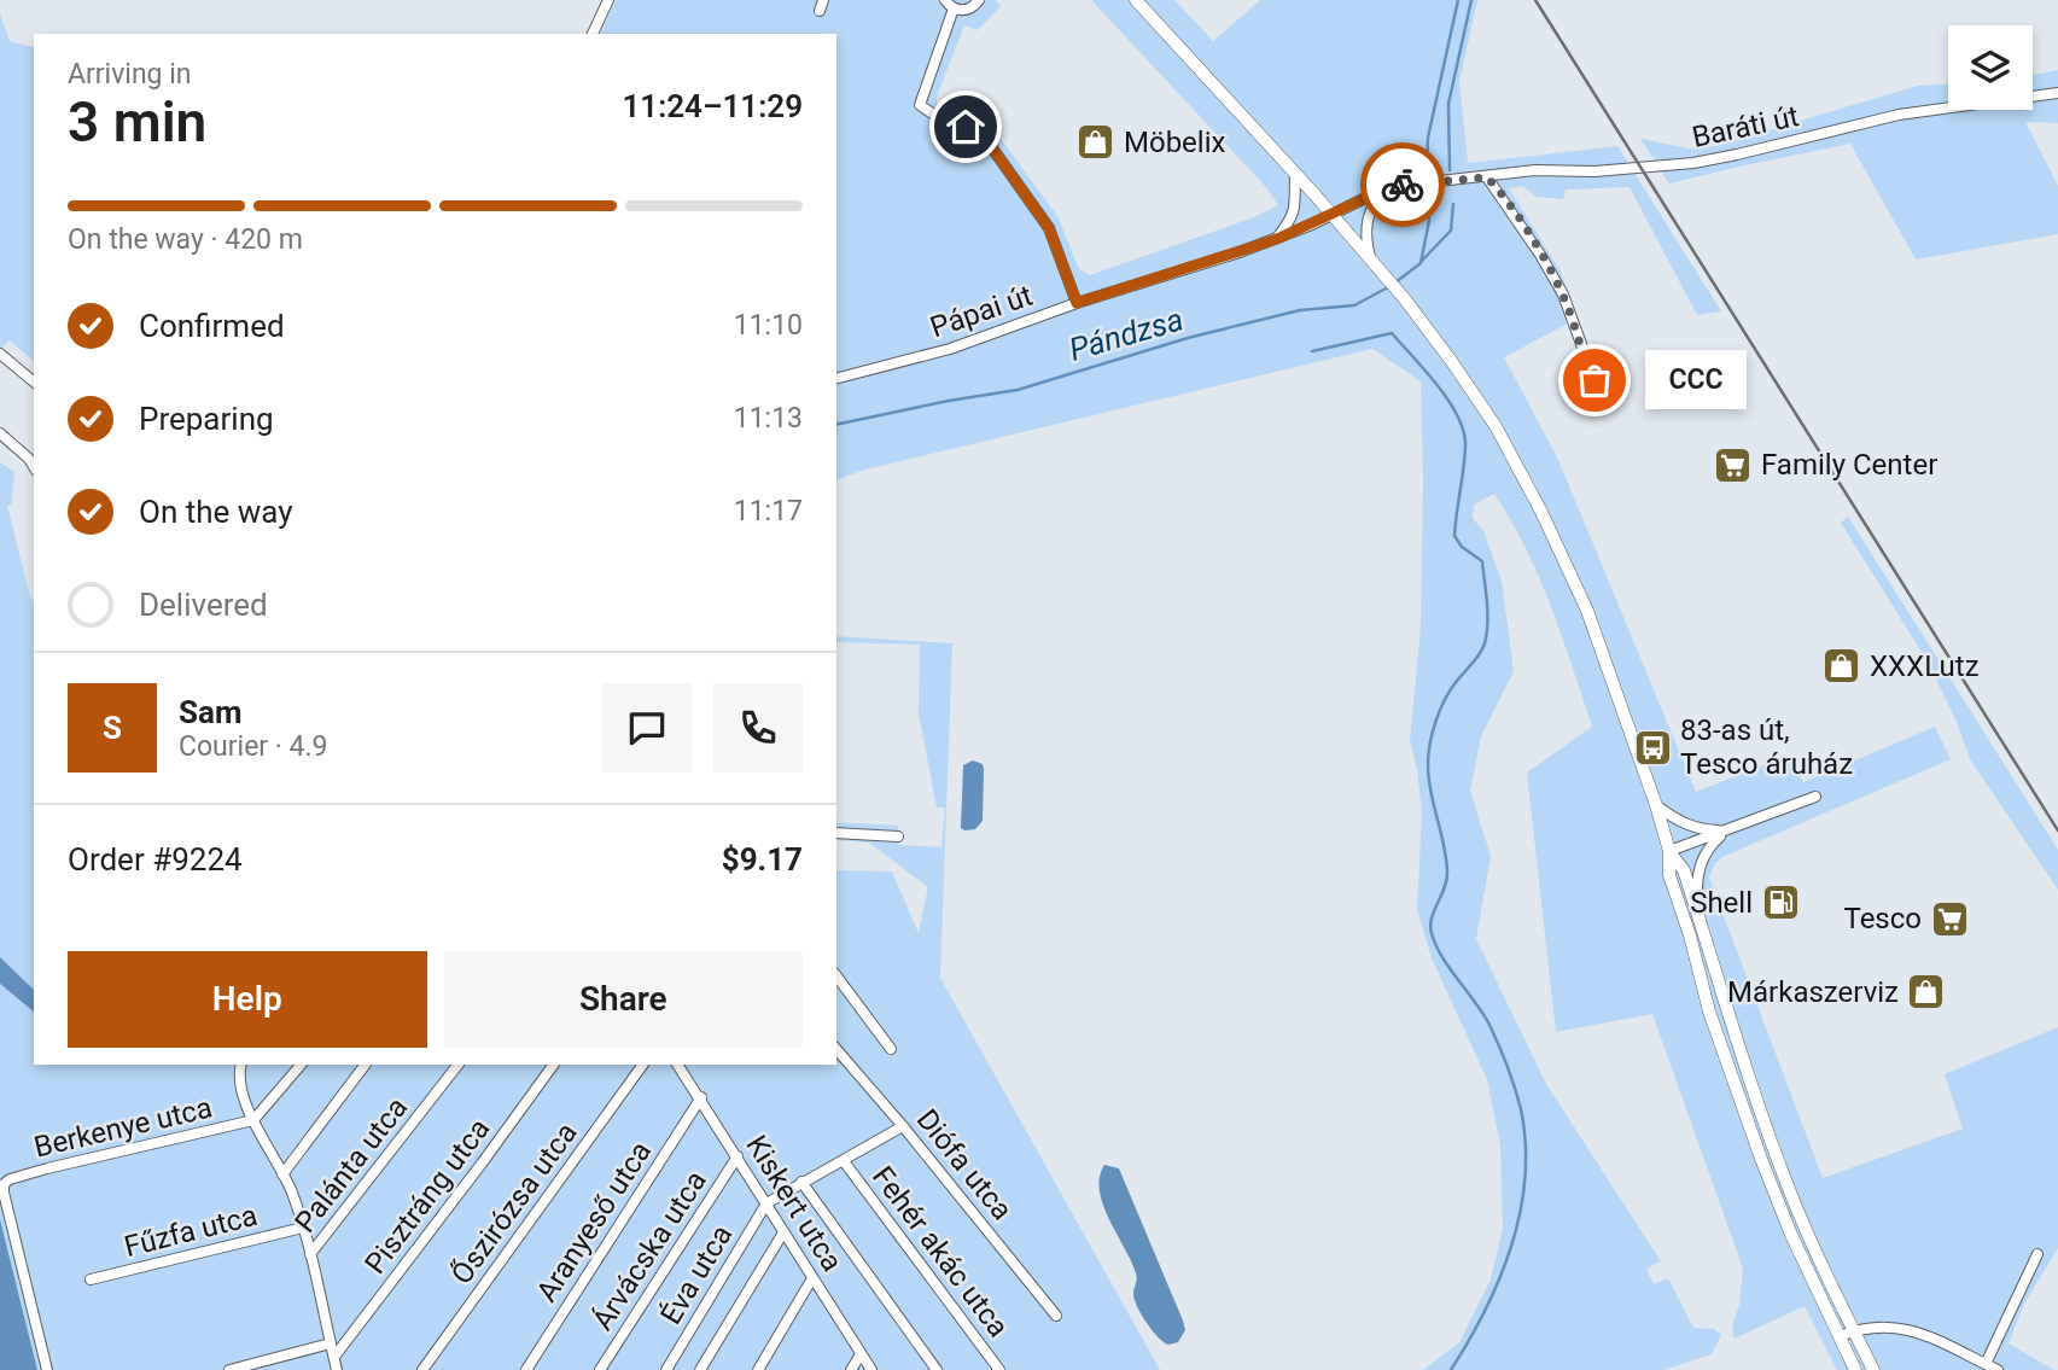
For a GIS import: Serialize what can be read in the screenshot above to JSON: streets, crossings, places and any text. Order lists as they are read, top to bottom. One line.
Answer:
{"streets":{"street":["Baráti út","Pápai út","Berkenye utca","Palánta utca","Diófa utca","Pisztráng utca","Őszirózsa utca","Kiskert utca","Aranyeső utca","Fűzfa utca","Árvácska utca","Fehér akác utca","Éva utca"]},"crossings":[["Baráti út","Pápai út"],["Kiskert utca","Aranyeső utca"],["Kiskert utca","Árvácska utca"],["Kiskert utca","Éva utca"]],"water":["Pándzsa"],"places":{"shop":["Möbelix","XXXLutz","Márkaszerviz"],"other":["CCC"],"supermarket":["Family Center","Tesco"],"bus stop":["83-as út, Tesco áruház"],"fuel station":["Shell"]},"page":{"heading":["3 min","Arriving in","11:24–11:29"],"panel":["Sam","Courier · 4.9","Order #9224","$9.17"],"bar":"On the way · 420 m","list":[["Confirmed","11:10"],["Preparing","11:13"],["On the way","11:17"],"Delivered"],"bubble":"CCC","round":"S","buttons":["Help","Share"]}}
